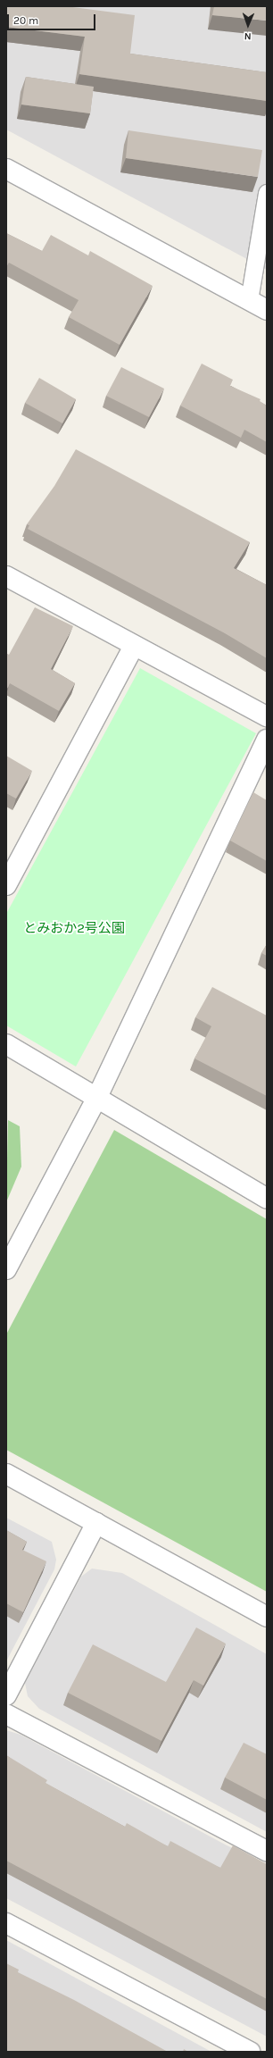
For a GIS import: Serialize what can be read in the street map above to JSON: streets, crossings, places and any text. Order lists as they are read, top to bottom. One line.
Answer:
{"parks":["とみおか2号公園"],"scale_bar":"20 m","north":"bottom"}
